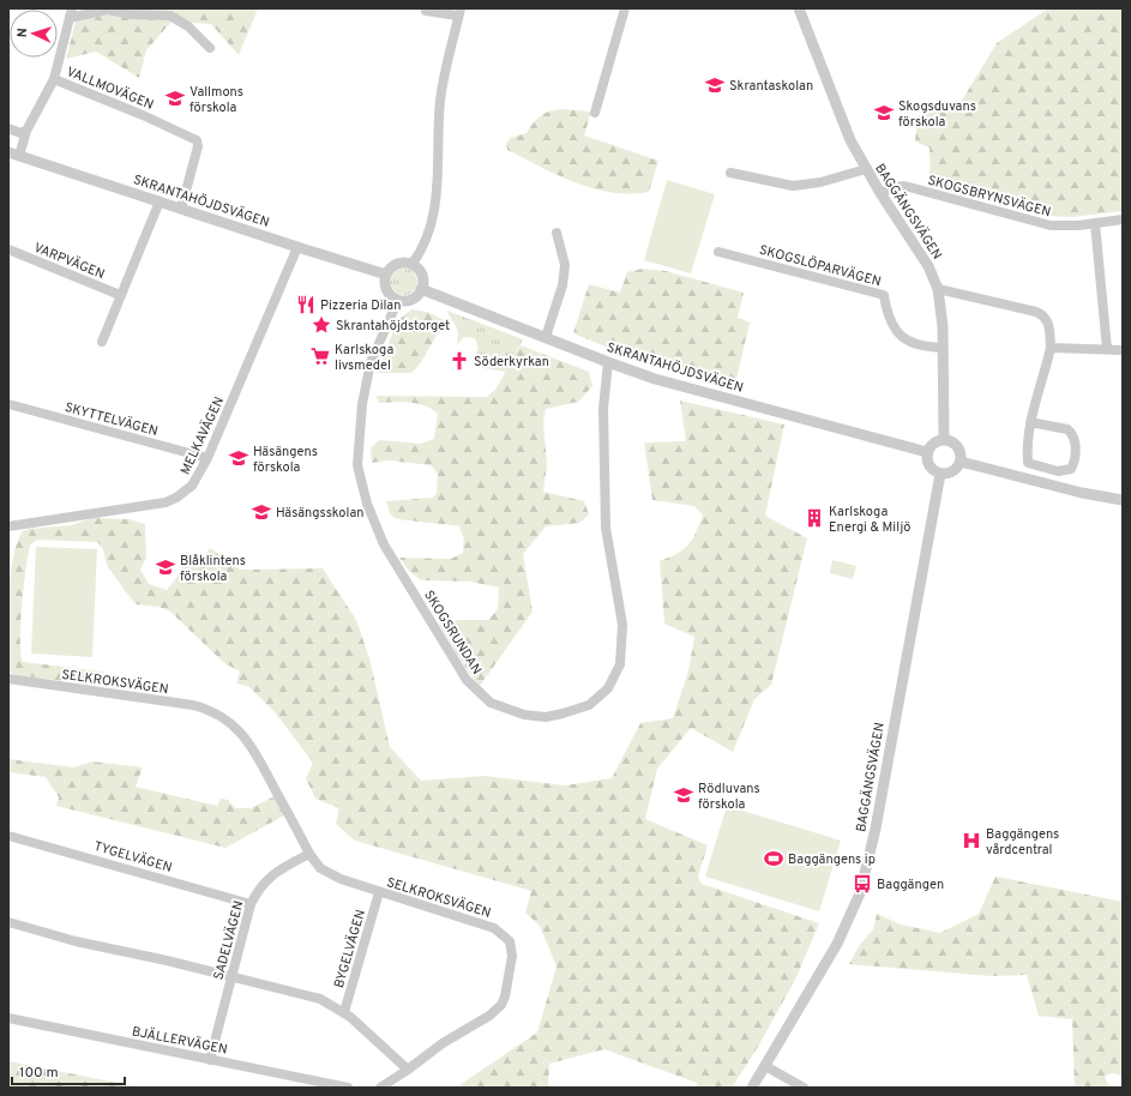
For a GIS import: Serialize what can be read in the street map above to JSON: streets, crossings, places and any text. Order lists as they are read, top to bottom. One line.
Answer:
{"streets":{"street":["VALLMOVÄGEN","SKOGSBRYNSVÄGEN","SKRANTAHÖJDSVÄGEN","BAGGÄNGSVÄGEN","VARPVÄGEN","SKOGSLÖPARVÄGEN","SKYTTELVÄGEN","MELKAVÄGEN","SKOGSRUNDAN","SELKROKSVÄGEN","TYGELVÄGEN","SADELVÄGEN","BYGELVÄGEN","BJÄLLERVÄGEN"]},"crossings":[["VALLMOVÄGEN","SKRANTAHÖJDSVÄGEN"],["SKOGSBRYNSVÄGEN","BAGGÄNGSVÄGEN"],["SKRANTAHÖJDSVÄGEN","BAGGÄNGSVÄGEN"],["SKRANTAHÖJDSVÄGEN","MELKAVÄGEN"],["SKRANTAHÖJDSVÄGEN","SKOGSRUNDAN"],["BAGGÄNGSVÄGEN","SKOGSLÖPARVÄGEN"],["SKYTTELVÄGEN","MELKAVÄGEN"],["SELKROKSVÄGEN","SADELVÄGEN"],["SELKROKSVÄGEN","BYGELVÄGEN"],["TYGELVÄGEN","SADELVÄGEN"],["SADELVÄGEN","BJÄLLERVÄGEN"]],"places":{"school or university":["Skrantaskolan","Vallmons förskola","Skogsduvans förskola","Häsängens förskola","Häsängsskolan","Blåklintens förskola","Rödluvans förskola"],"restaurant":["Pizzeria Dilan"],"place":["Skrantahöjdstorget"],"supermarket":["Karlskoga livsmedel"],"church":["Söderkyrkan"],"building":["Karlskoga Energi & Miljö"],"hospital":["Baggängens vårdcentral"],"sports":["Baggängens ip"],"bus stop":["Baggängen"]},"scale_bar":"100 m","north":"left"}
